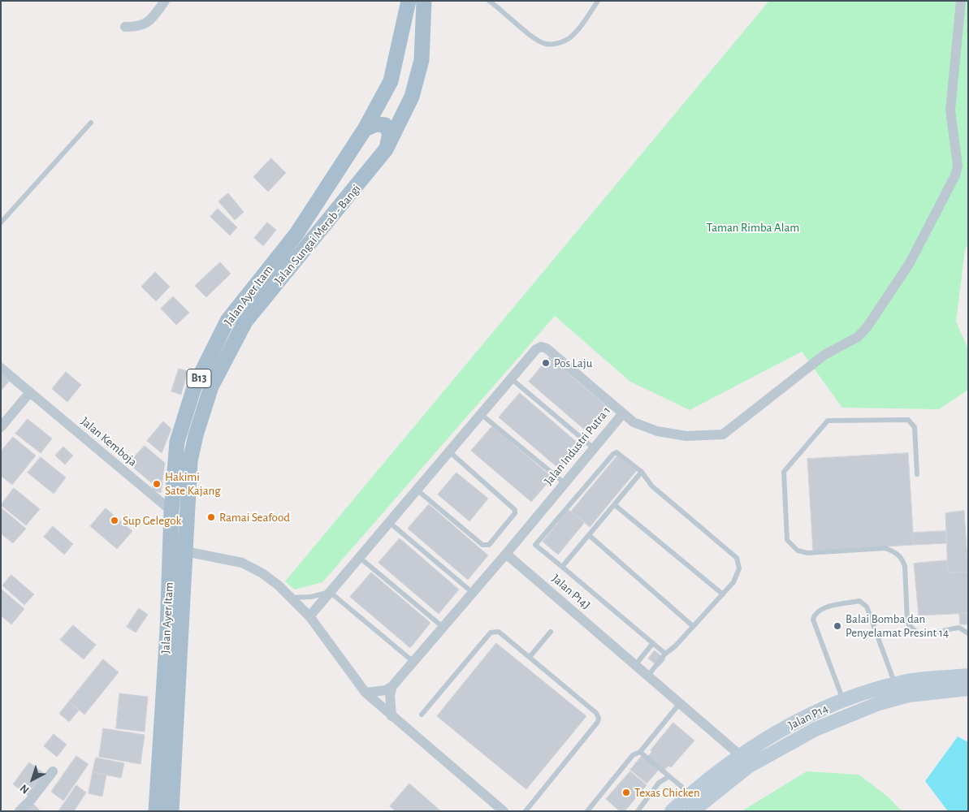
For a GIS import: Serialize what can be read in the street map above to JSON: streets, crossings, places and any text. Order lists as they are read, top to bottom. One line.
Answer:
{"streets":{"main road":["Jalan Sungai Merab - Bangi","Jalan Ayer Itam","B13","Jalan P14"],"street":["Jalan Kemboja","Jalan Industri Putra 1","Jalan P14J"]},"crossings":[["Jalan Sungai Merab - Bangi","Jalan Ayer Itam"],["Jalan Ayer Itam","Jalan Kemboja"],["Jalan Industri Putra 1","Jalan P14J"],["Jalan P14J","Jalan P14"]],"parks":["Taman Rimba Alam"],"places":["Pos Laju","Hakimi Sate Kajang","Ramai Seafood","Sup Gelegok","Balai Bomba dan Penyelamat Presint 14","Texas Chicken"],"north":"bottom left"}
